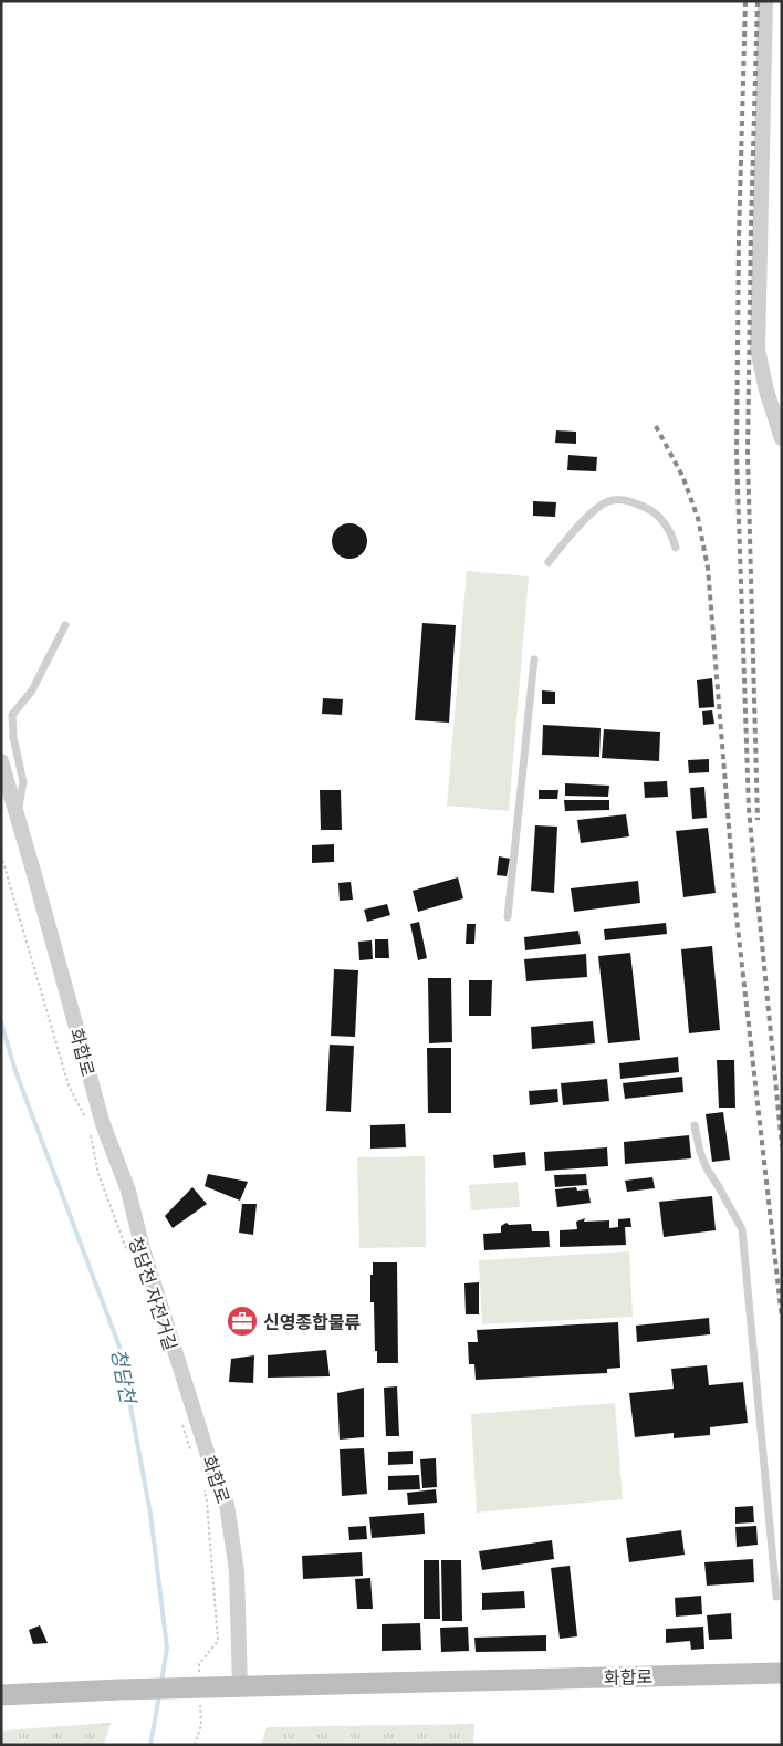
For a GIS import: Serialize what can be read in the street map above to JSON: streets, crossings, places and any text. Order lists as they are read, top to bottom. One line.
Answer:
{"streets":{"main road":["화합로"],"path":["청담천 자전거길"]},"water":["청담천"],"places":{"office":["신영종합물류"]}}
